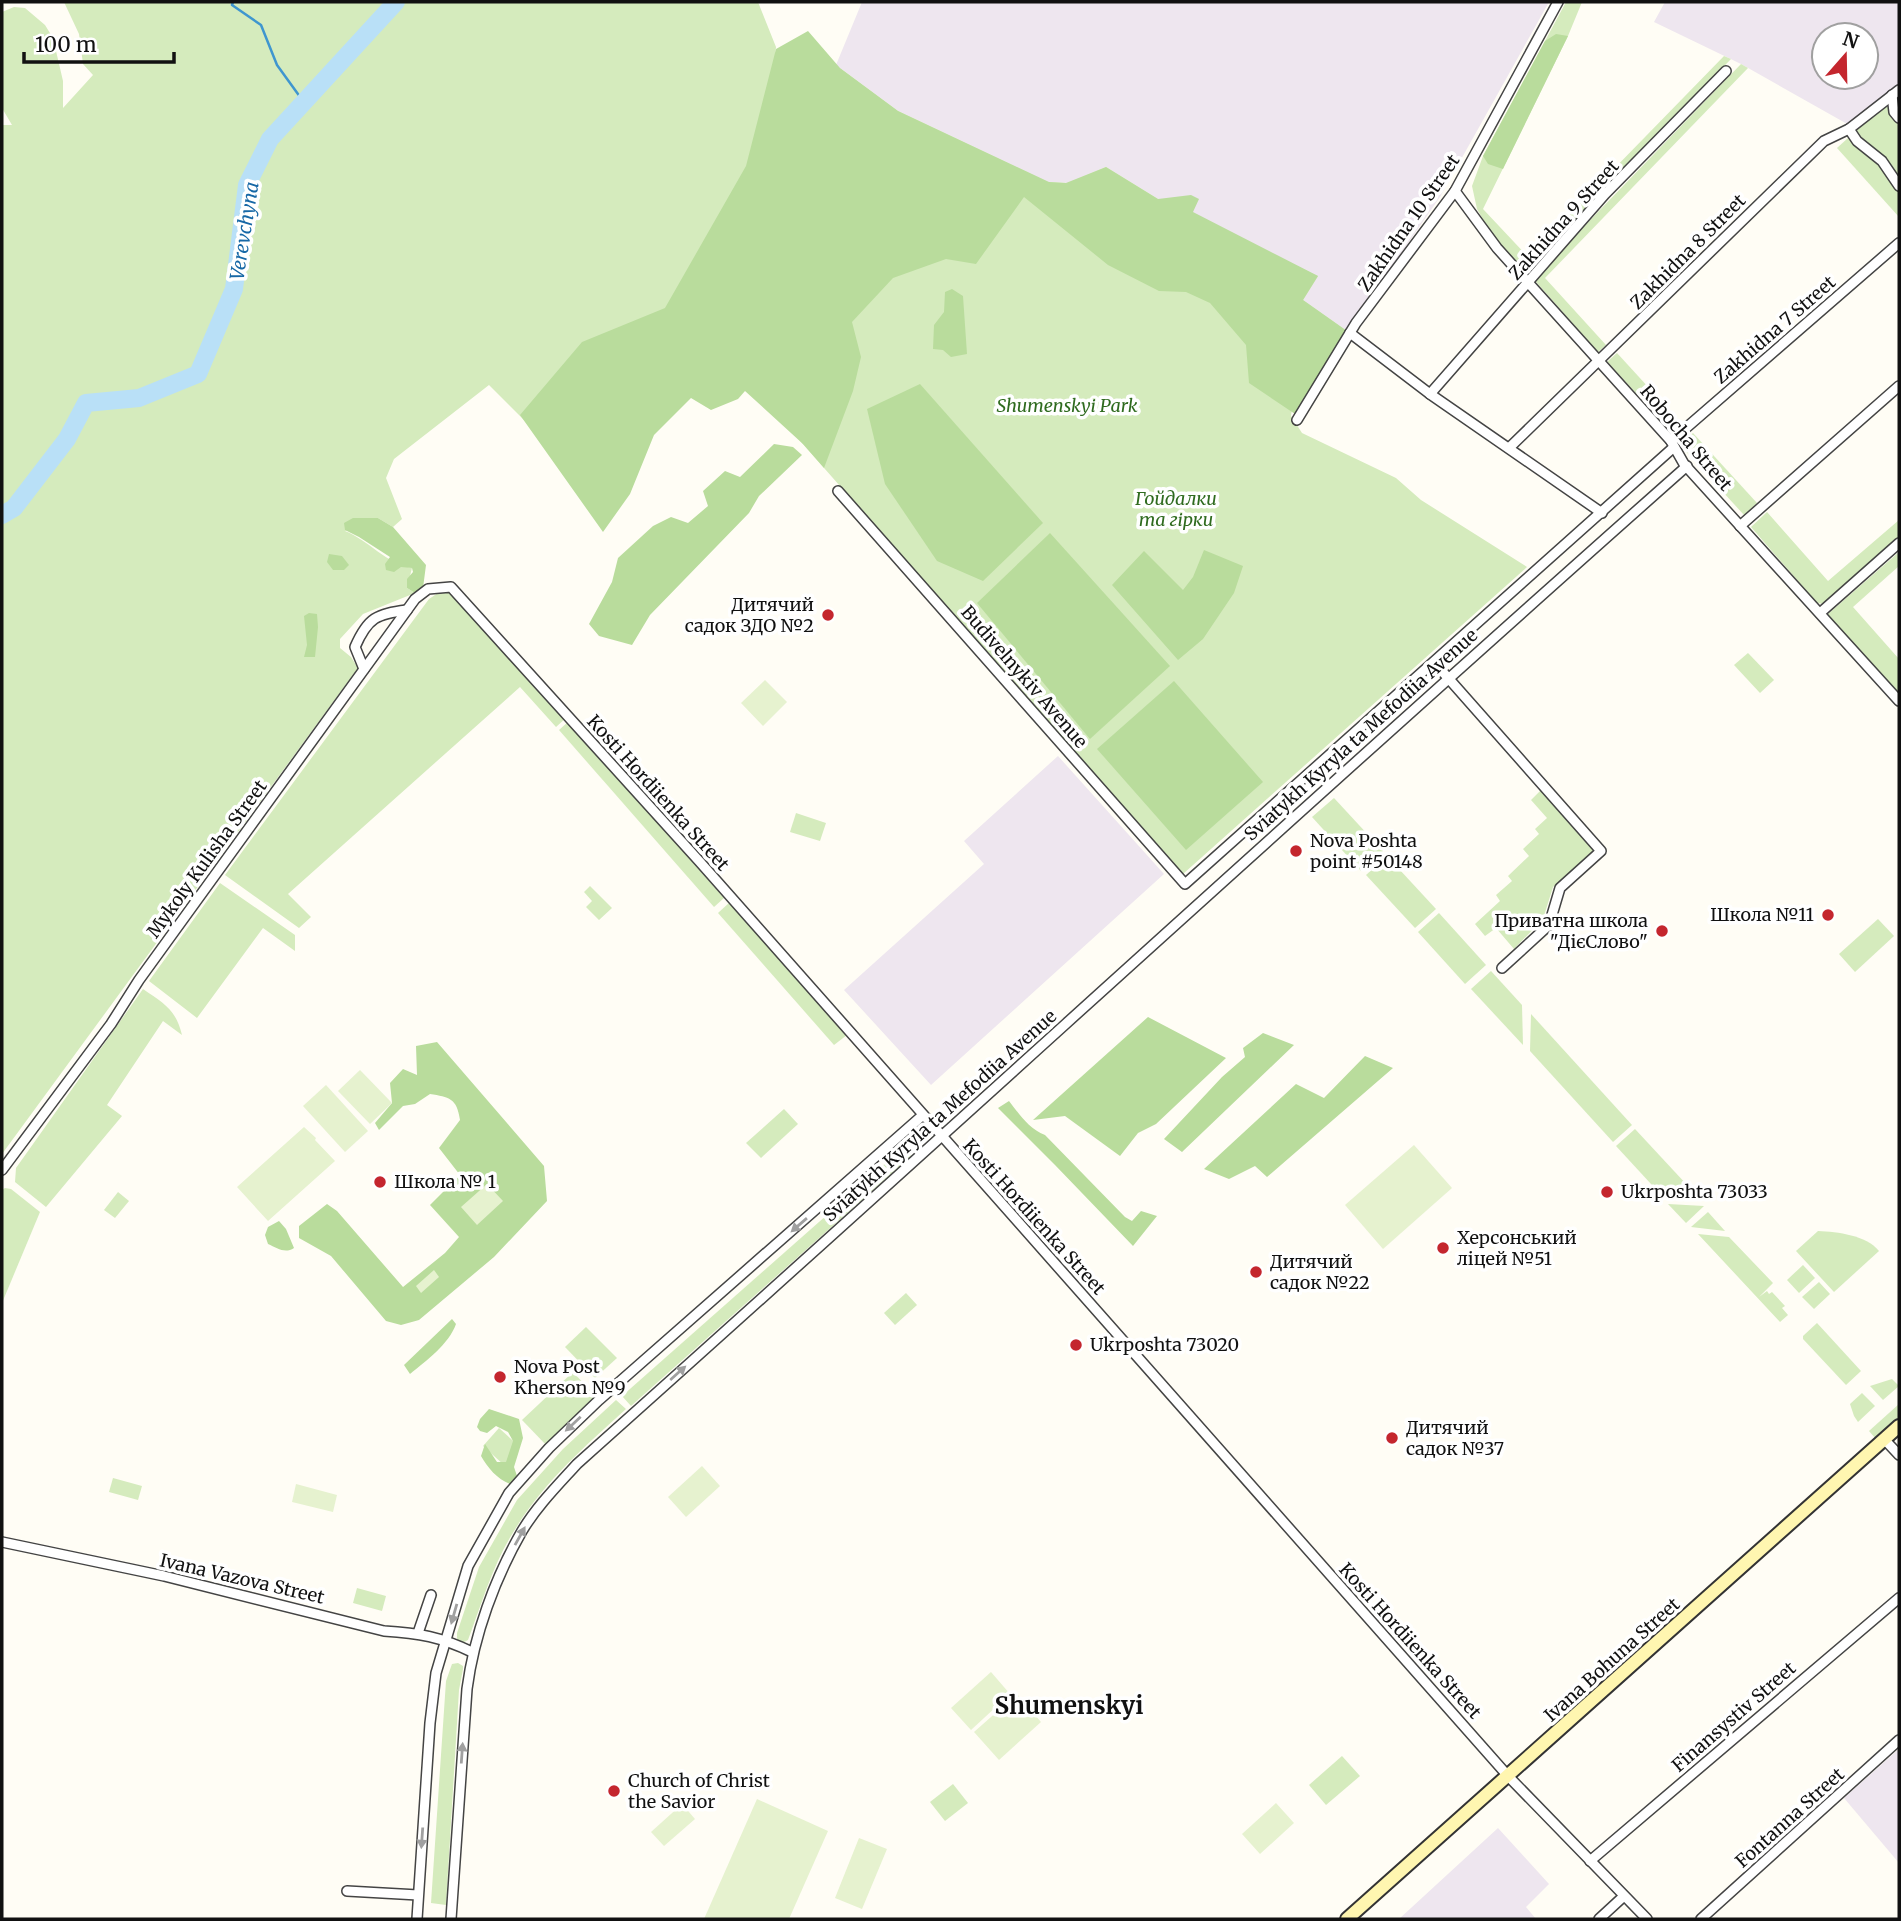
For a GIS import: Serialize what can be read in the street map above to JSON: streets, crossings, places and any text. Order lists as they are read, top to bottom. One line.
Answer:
{"streets":{"street":["Zakhidna 9 Street","Zakhidna 10 Street","Zakhidna 8 Street","Zakhidna 7 Street","Robocha Street","Budivelnykiv Avenue","Sviatykh Kyryla ta Mefodiia Avenue","Kosti Hordiienka Street","Mykoly Kulisha Street","Ivana Vazova Street","Ivana Bohuna Street","Finansystiv Street","Fontanna Street"]},"crossings":[["Zakhidna 9 Street","Robocha Street"],["Zakhidna 10 Street","Robocha Street"],["Zakhidna 8 Street","Robocha Street"],["Zakhidna 7 Street","Robocha Street"],["Zakhidna 7 Street","Budivelnykiv Avenue"],["Robocha Street","Sviatykh Kyryla ta Mefodiia Avenue"],["Sviatykh Kyryla ta Mefodiia Avenue","Kosti Hordiienka Street"],["Sviatykh Kyryla ta Mefodiia Avenue","Ivana Vazova Street"],["Kosti Hordiienka Street","Mykoly Kulisha Street"],["Kosti Hordiienka Street","Ivana Bohuna Street"],["Kosti Hordiienka Street","Finansystiv Street"]],"districts":["Shumenskyi"],"water":["Verevchyna"],"parks":["Shumenskyi Park","Гойдалки та гірки"],"places":["Дитячий садок ЗДО №2","Nova Poshta point #50148","Школа №11","Приватна школа \"ДієСлово\"","Школа № 1","Ukrposhta 73033","Херсонський ліцей №51","Дитячий садок №22","Ukrposhta 73020","Nova Post Kherson №9","Дитячий садок №37","Church of Christ the Savior"],"scale_bar":"100 m","north":"top"}
